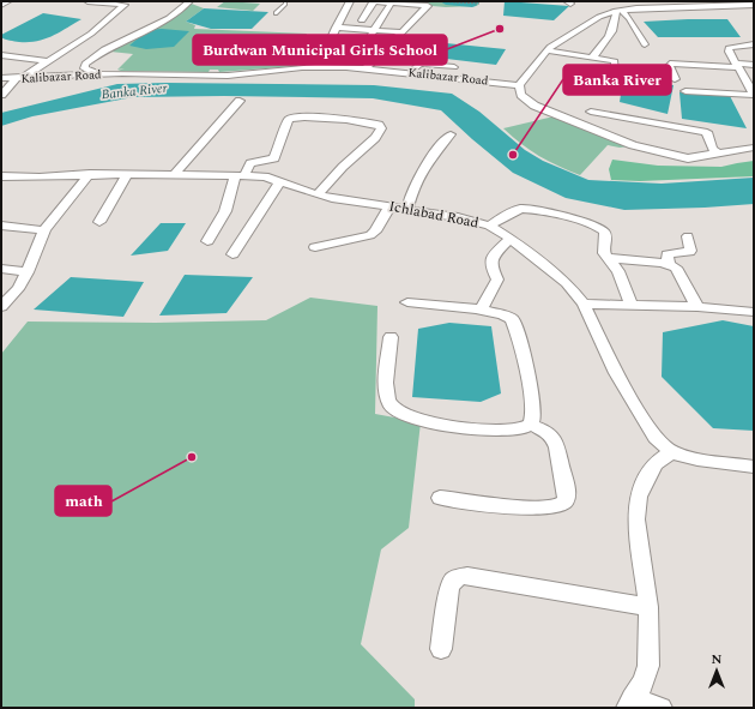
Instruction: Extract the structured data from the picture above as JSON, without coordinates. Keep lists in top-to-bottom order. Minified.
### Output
{"streets":{"street":["Kalibazar Road","Ichlabad Road"]},"water":["Banka River"],"places":["Burdwan Municipal Girls School","Banka River","math"],"north":"top"}
